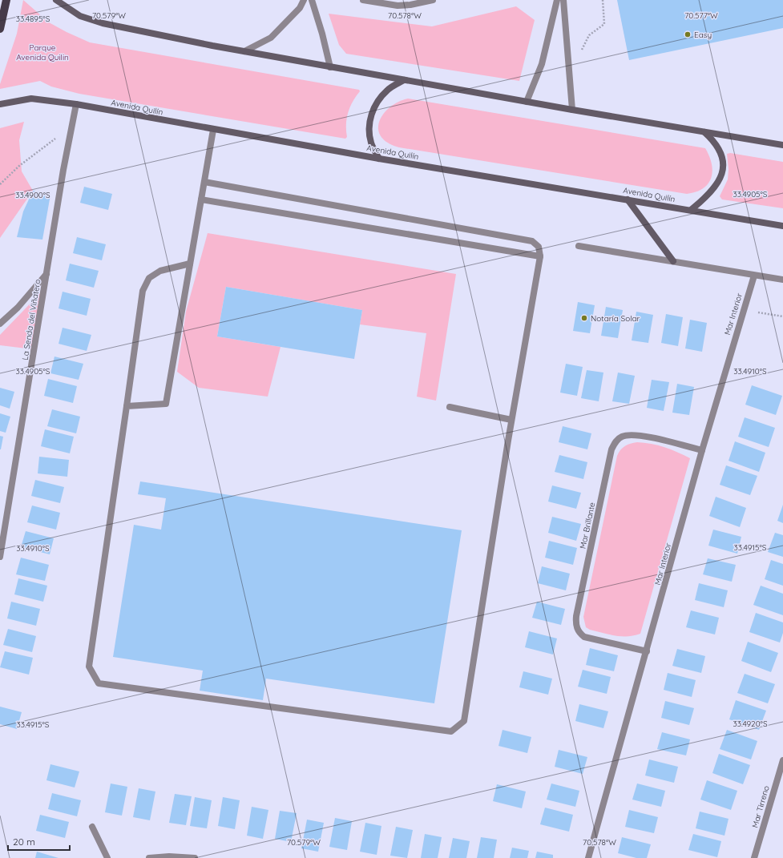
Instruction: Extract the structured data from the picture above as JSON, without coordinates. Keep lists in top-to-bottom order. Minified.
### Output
{"streets":{"main road":["Avenida Quilín"],"street":["Mar Interior","La Senda del Viñatero","Mar Brillante","Mar Tirreno"]},"crossings":[["Avenida Quilín","La Senda del Viñatero"],["Mar Interior","Mar Brillante"]],"parks":["Parque Avenida Quilin"],"places":["Easy","Notaría Solar"],"scale_bar":"20 m","coordinates":["70.579°W","70.578°W","70.577°W","33.4895°S","33.4905°S","33.4900°S","33.4910°S","33.4915°S","33.4920°S"]}
